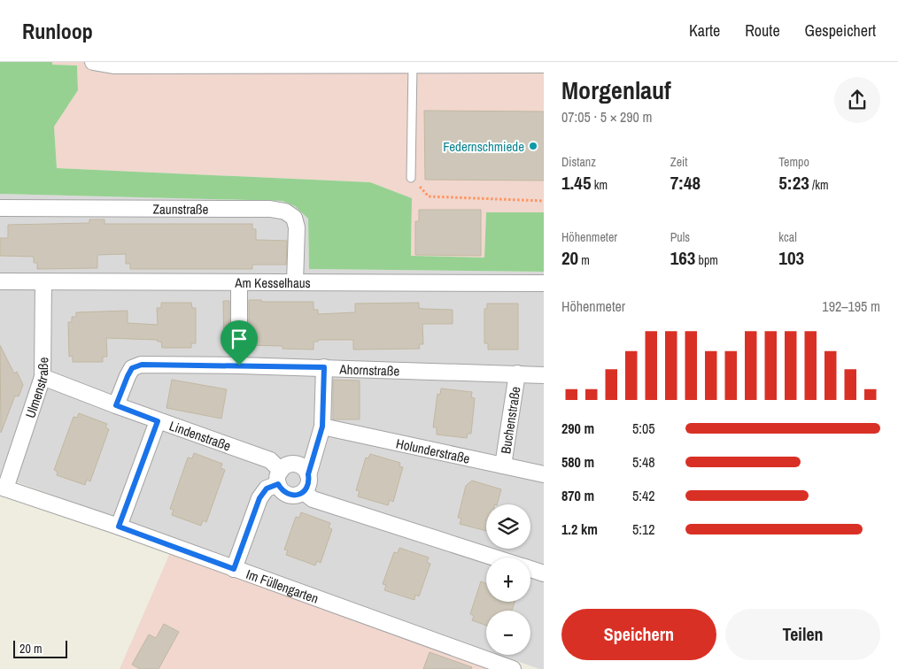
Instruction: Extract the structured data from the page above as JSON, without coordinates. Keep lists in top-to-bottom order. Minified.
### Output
{"streets":{"street":["Zaunstraße","Am Kesselhaus","Ahornstraße","Ulmenstraße","Buchenstraße","Lindenstraße","Holunderstraße","Im Füllengarten"]},"crossings":[["Zaunstraße","Am Kesselhaus"],["Am Kesselhaus","Ulmenstraße"],["Ahornstraße","Buchenstraße"],["Ahornstraße","Lindenstraße"],["Ulmenstraße","Lindenstraße"],["Ulmenstraße","Im Füllengarten"],["Buchenstraße","Holunderstraße"]],"places":["Federnschmiede"],"scale_bar":"20 m","page":{"header":"Runloop","nav":["Karte","Route","Gespeichert"],"heading":["Morgenlauf","07:05 · 5 × 290 m"],"stats":[["Distanz","1.45 km"],["Zeit","7:48"],["Tempo","5:23 /km"],["Höhenmeter","20 m"],["Puls","163 bpm"],["kcal","103"]],"chart":["Höhenmeter","192–195 m"],"list":[{"name":"290 m","note":"5:05"},{"name":"580 m","note":"5:48"},{"name":"870 m","note":"5:42"},{"name":"1.2 km","note":"5:12"}],"map_buttons":["+","−"],"buttons":["Speichern","Teilen"],"scale":"20 m"}}
